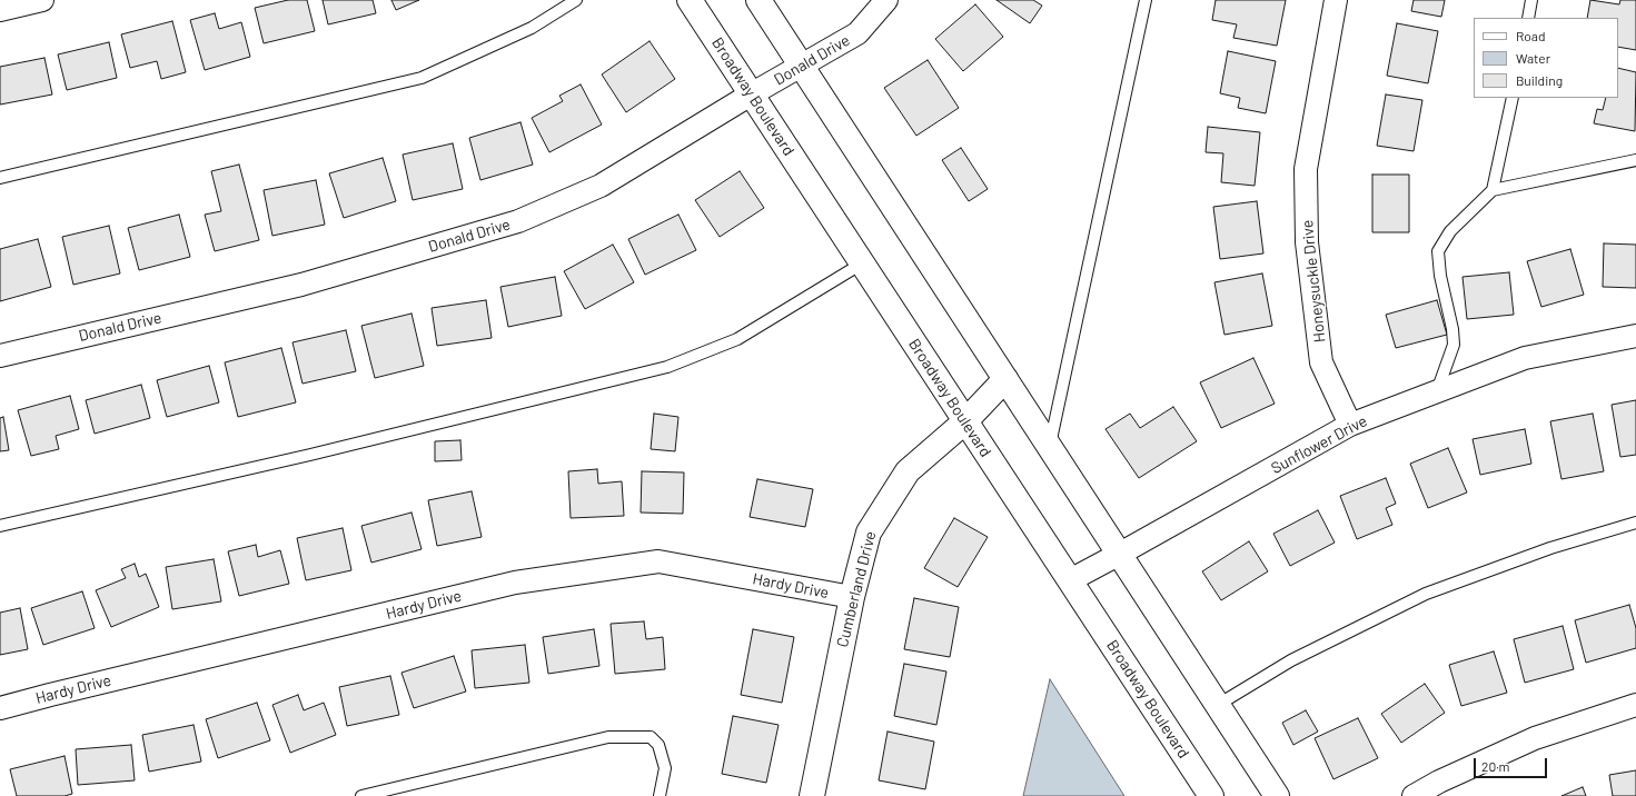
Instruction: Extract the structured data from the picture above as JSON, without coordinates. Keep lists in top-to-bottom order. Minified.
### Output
{"streets":{"main road":["Broadway Boulevard","Cumberland Drive"],"street":["Donald Drive","Honeysuckle Drive","Sunflower Drive","Hardy Drive"]},"crossings":[["Donald Drive","Broadway Boulevard"],["Broadway Boulevard","Sunflower Drive"],["Broadway Boulevard","Cumberland Drive"],["Honeysuckle Drive","Sunflower Drive"],["Hardy Drive","Cumberland Drive"]],"legend":["Road","Water","Building"],"scale_bar":"20 m"}
